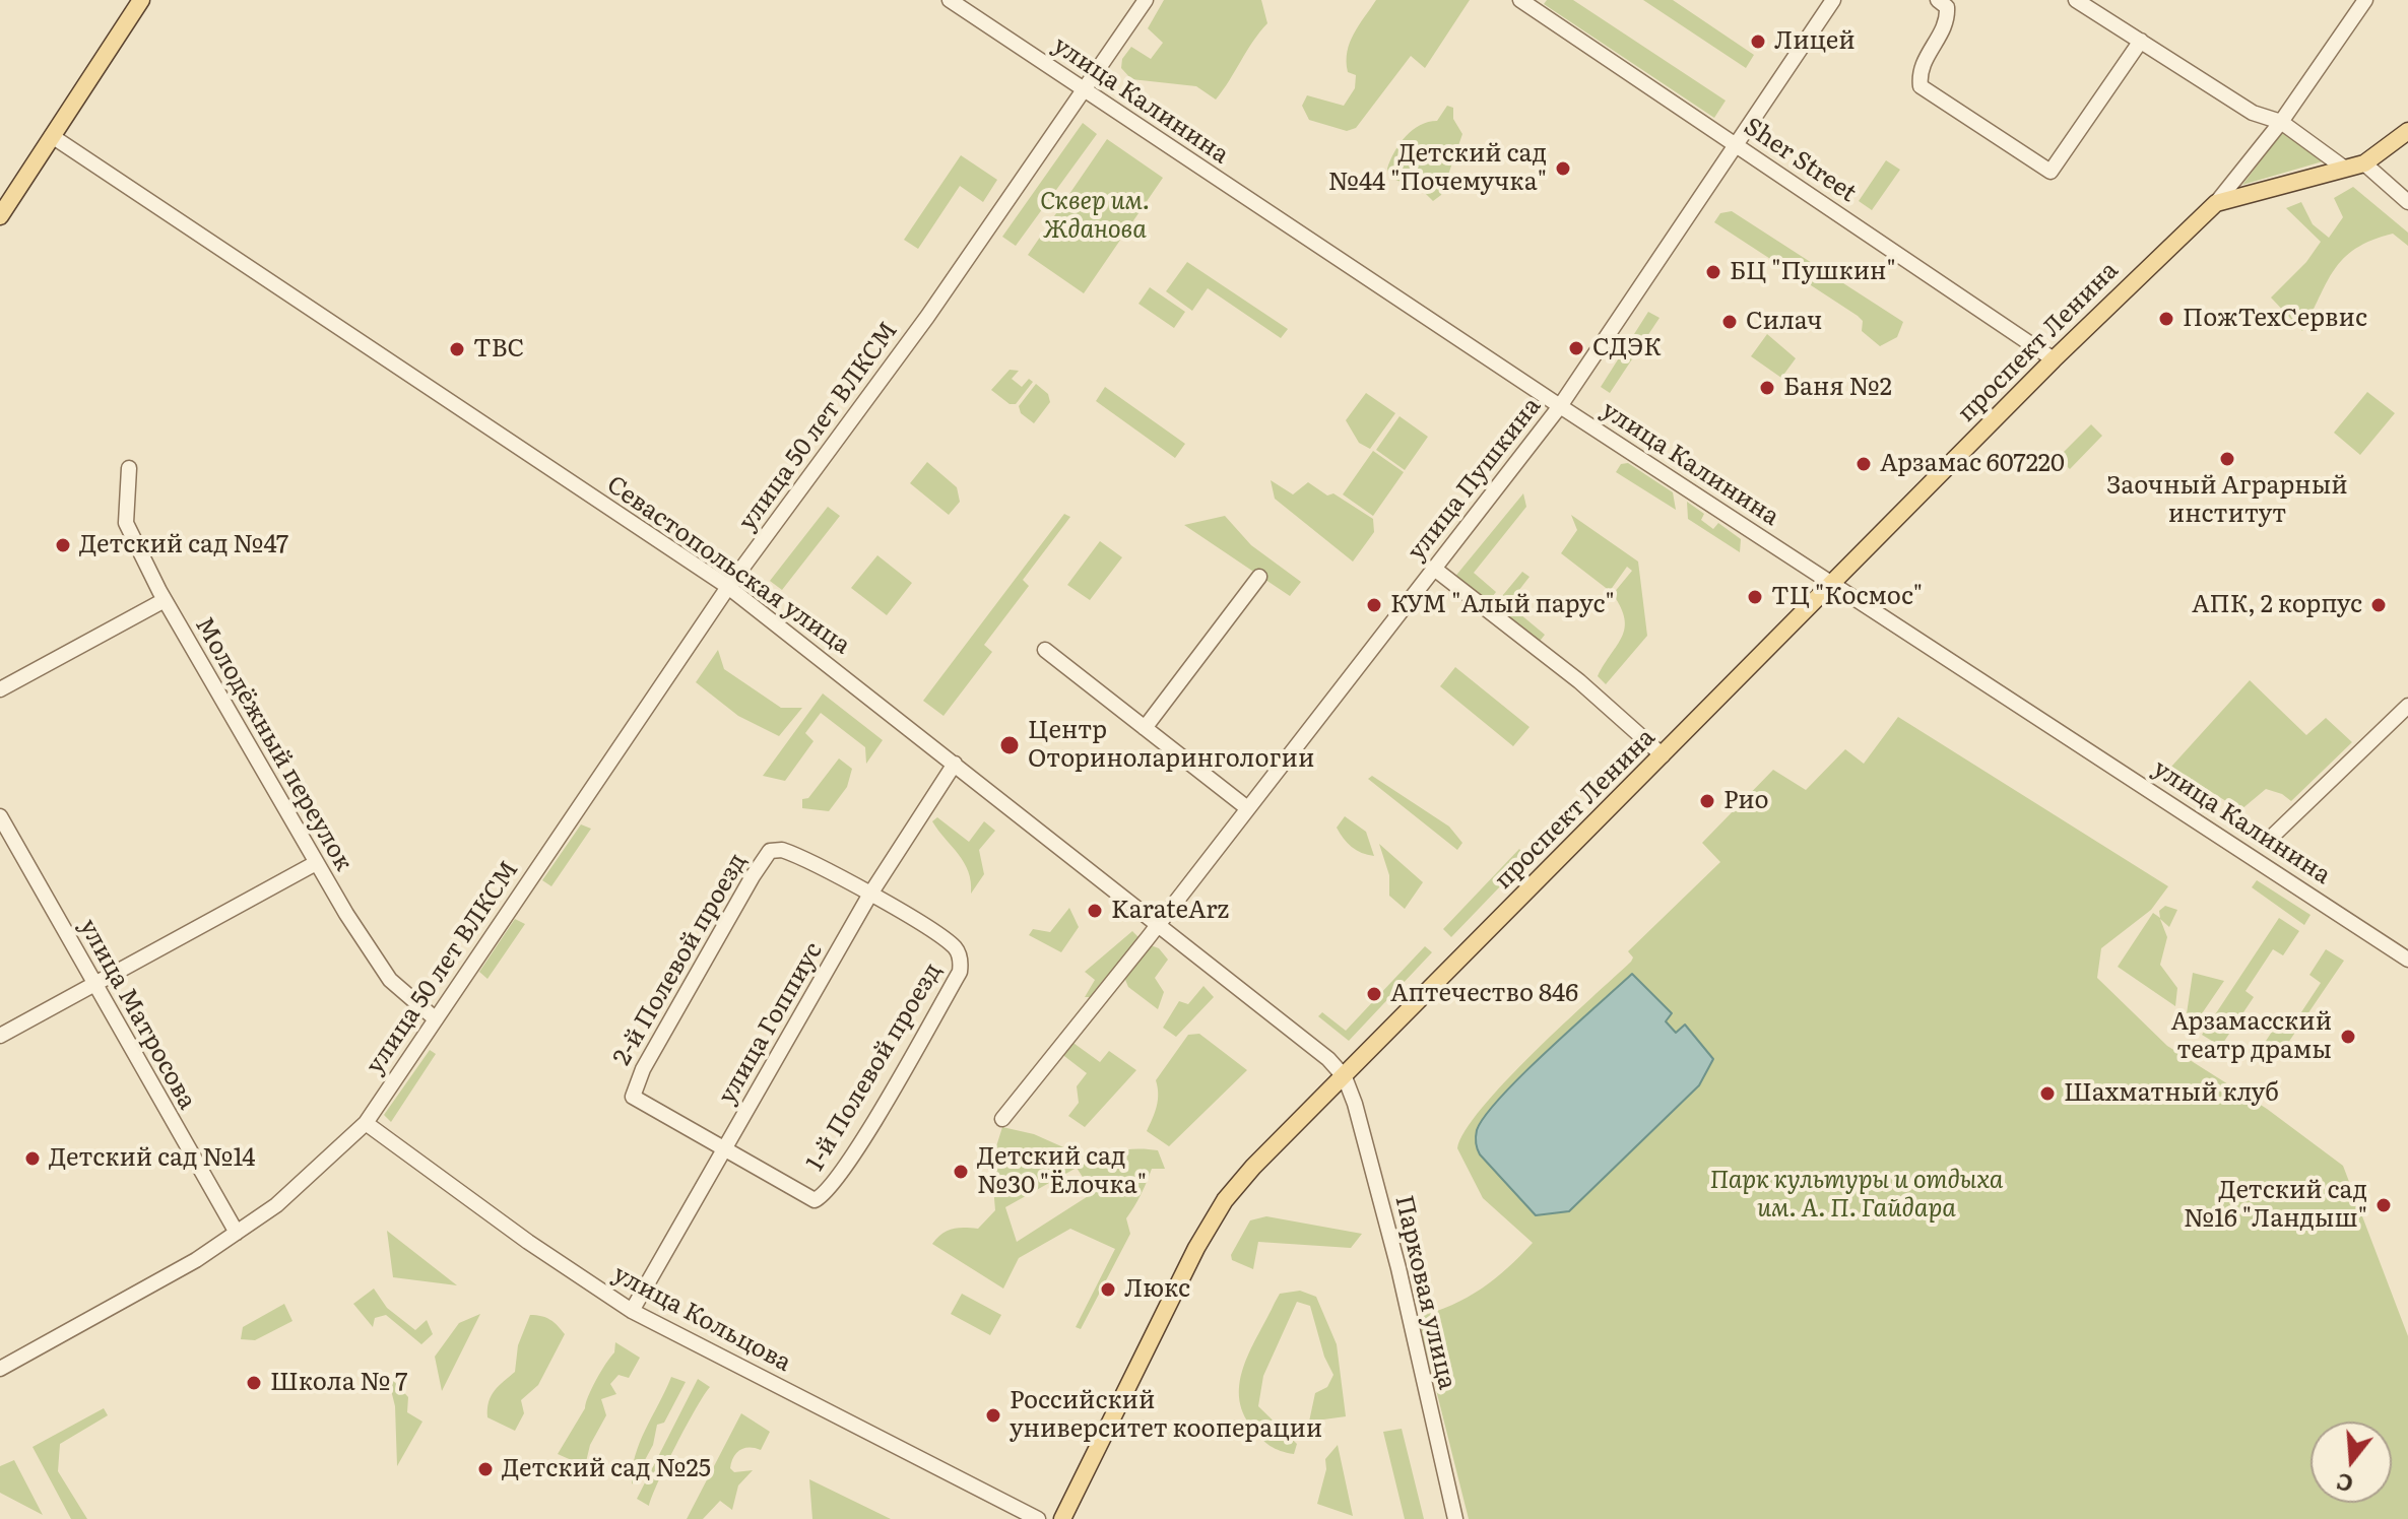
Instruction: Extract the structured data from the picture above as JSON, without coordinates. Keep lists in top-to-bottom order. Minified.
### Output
{"streets":{"main road":["проспект Ленина"],"street":["улица Калинина","Sher Street","улица 50 лет ВЛКСМ","улица Пушкина","Севастопольская улица","Молодёжный переулок","2-й Полевой проезд","улица Матросова","улица Гоппиус","1-й Полевой проезд","Парковая улица","улица Кольцова"]},"crossings":[["улица Калинина","проспект Ленина"],["улица Калинина","улица 50 лет ВЛКСМ"],["улица Калинина","улица Пушкина"],["Sher Street","проспект Ленина"],["Sher Street","улица Пушкина"],["проспект Ленина","Севастопольская улица"],["проспект Ленина","Парковая улица"],["улица 50 лет ВЛКСМ","Севастопольская улица"],["улица 50 лет ВЛКСМ","Молодёжный переулок"],["улица 50 лет ВЛКСМ","улица Матросова"],["улица 50 лет ВЛКСМ","улица Кольцова"],["улица Пушкина","Севастопольская улица"],["Севастопольская улица","улица Гоппиус"],["Севастопольская улица","Парковая улица"],["2-й Полевой проезд","улица Гоппиус"],["2-й Полевой проезд","1-й Полевой проезд"],["улица Гоппиус","1-й Полевой проезд"],["улица Гоппиус","улица Кольцова"]],"parks":["Сквер им. Жданова","Парк культуры и отдыха им. А. П. Гайдара"],"places":["Лицей","Детский сад №44 \"Почемучка\"","БЦ \"Пушкин\"","ПожТехСервис","Силач","СДЭК","ТВС","Баня №2","Заочный Аграрный институт","Арзамас 607220","Детский сад №47","ТЦ \"Космос\"","КУМ \"Алый парус\"","АПК, 2 корпус","Центр Оториноларингологии","Рио","KarateArz","Аптечество 846","Арзамасский театр драмы","Шахматный клуб","Детский сад №14","Детский сад №30 \"Ёлочка\"","Детский сад №16 \"Ландыш\"","Люкс","Школа № 7","Российский университет кооперации","Детский сад №25"],"north":"bottom"}
